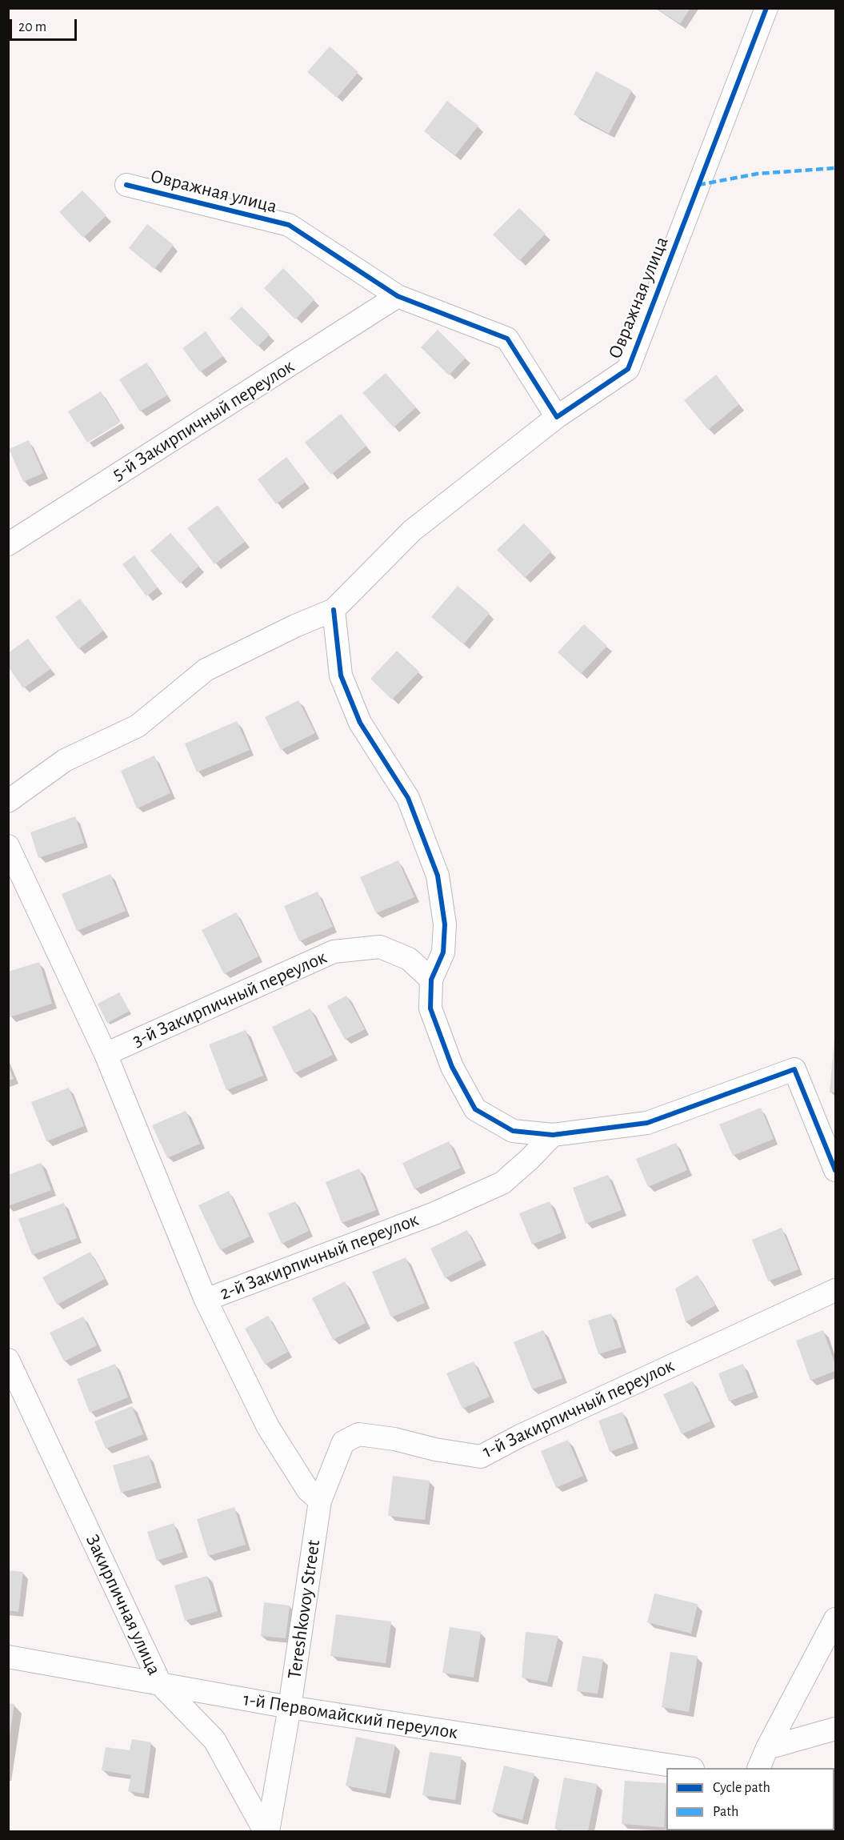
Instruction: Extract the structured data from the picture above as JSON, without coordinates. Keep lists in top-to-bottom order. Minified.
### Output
{"streets":{"street":["Овражная улица","5-й Закирпичный переулок","3-й Закирпичный переулок","2-й Закирпичный переулок","1-й Закирпичный переулок","Закирпичная улица","Tereshkovoy Street","1-й Первомайский переулок"]},"crossings":[["Овражная улица","5-й Закирпичный переулок"],["2-й Закирпичный переулок","1-й Закирпичный переулок"],["2-й Закирпичный переулок","Tereshkovoy Street"],["1-й Закирпичный переулок","Tereshkovoy Street"],["Закирпичная улица","Tereshkovoy Street"],["Закирпичная улица","1-й Первомайский переулок"],["Tereshkovoy Street","1-й Первомайский переулок"]],"legend":["Cycle path","Path"],"scale_bar":"20 m"}
